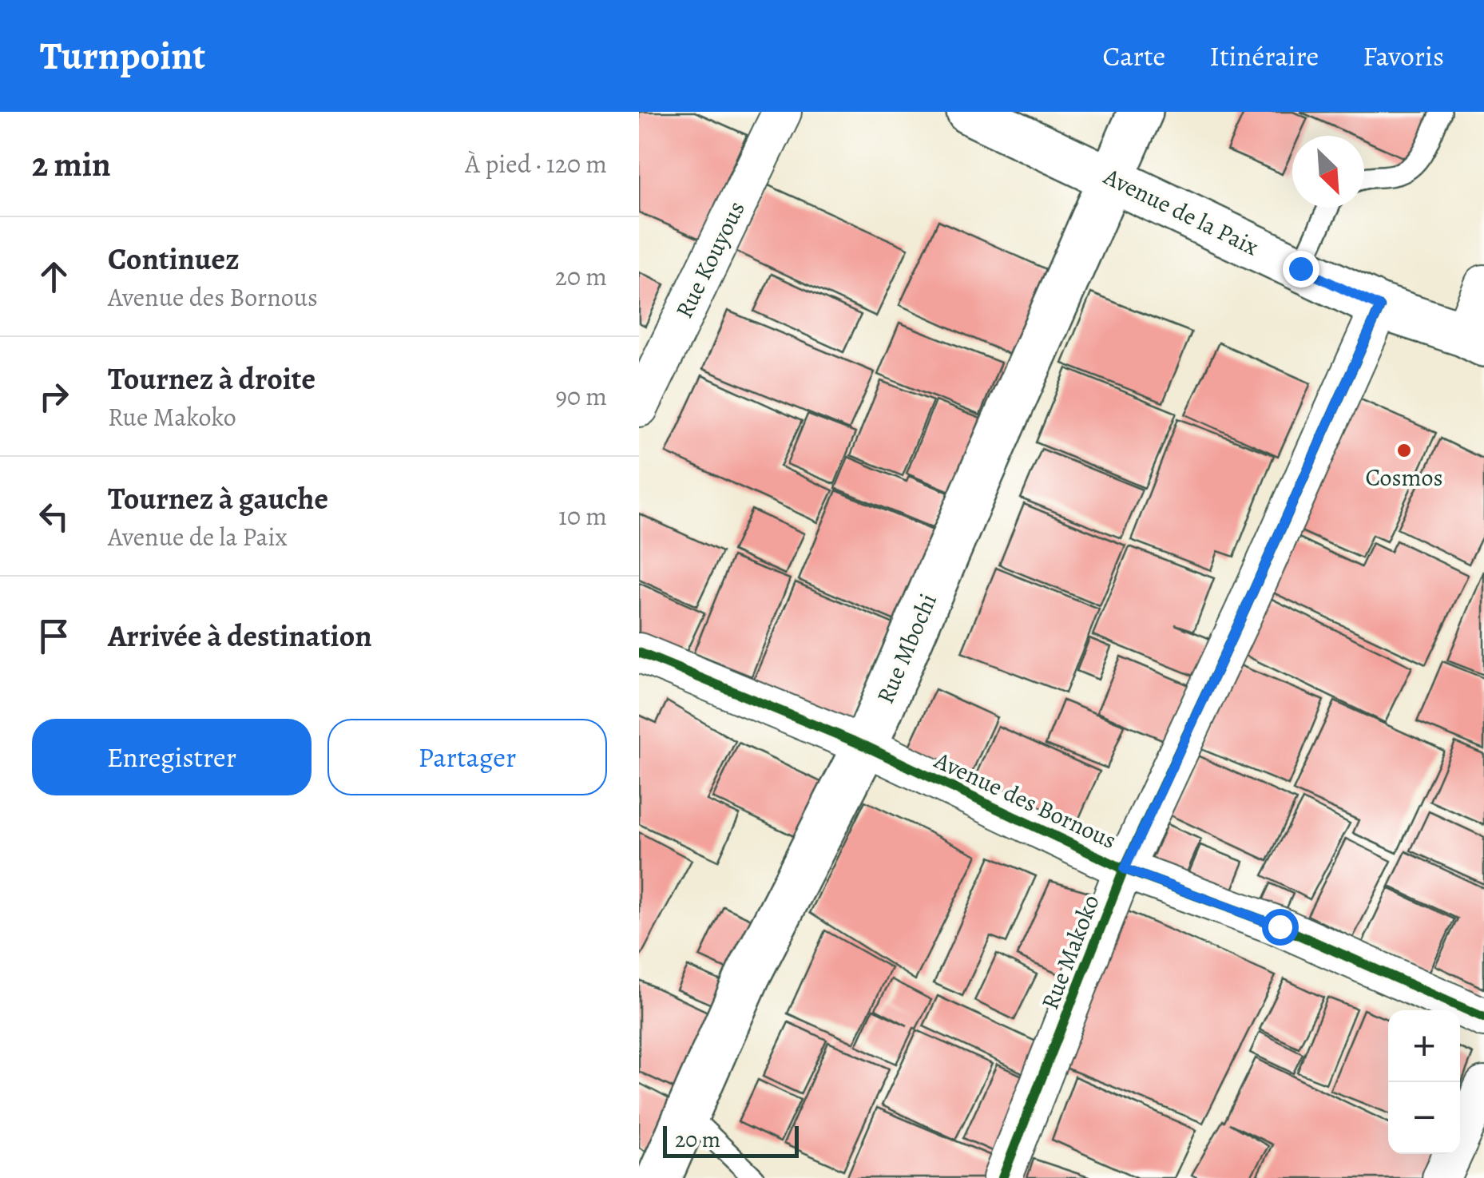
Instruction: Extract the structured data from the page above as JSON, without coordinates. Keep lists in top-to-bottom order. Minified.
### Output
{"streets":{"main road":["Avenue de la Paix","Rue Mbochi"],"street":["Rue Kouyous","Avenue des Bornous","Rue Makoko"]},"crossings":[["Avenue de la Paix","Rue Mbochi"],["Avenue de la Paix","Rue Makoko"],["Rue Mbochi","Avenue des Bornous"],["Avenue des Bornous","Rue Makoko"]],"places":["Cosmos"],"scale_bar":"20 m","north":"bottom right","page":{"header":"Turnpoint","nav":["Carte","Itinéraire","Favoris"],"heading":["2 min","À pied · 120 m"],"list":[["Continuez","Avenue des Bornous","20 m"],["Tournez à droite","Rue Makoko","90 m"],["Tournez à gauche","Avenue de la Paix","10 m"],"Arrivée à destination"],"buttons":["Enregistrer","Partager"],"map_buttons":["+","−"],"scale":"20 m"}}
